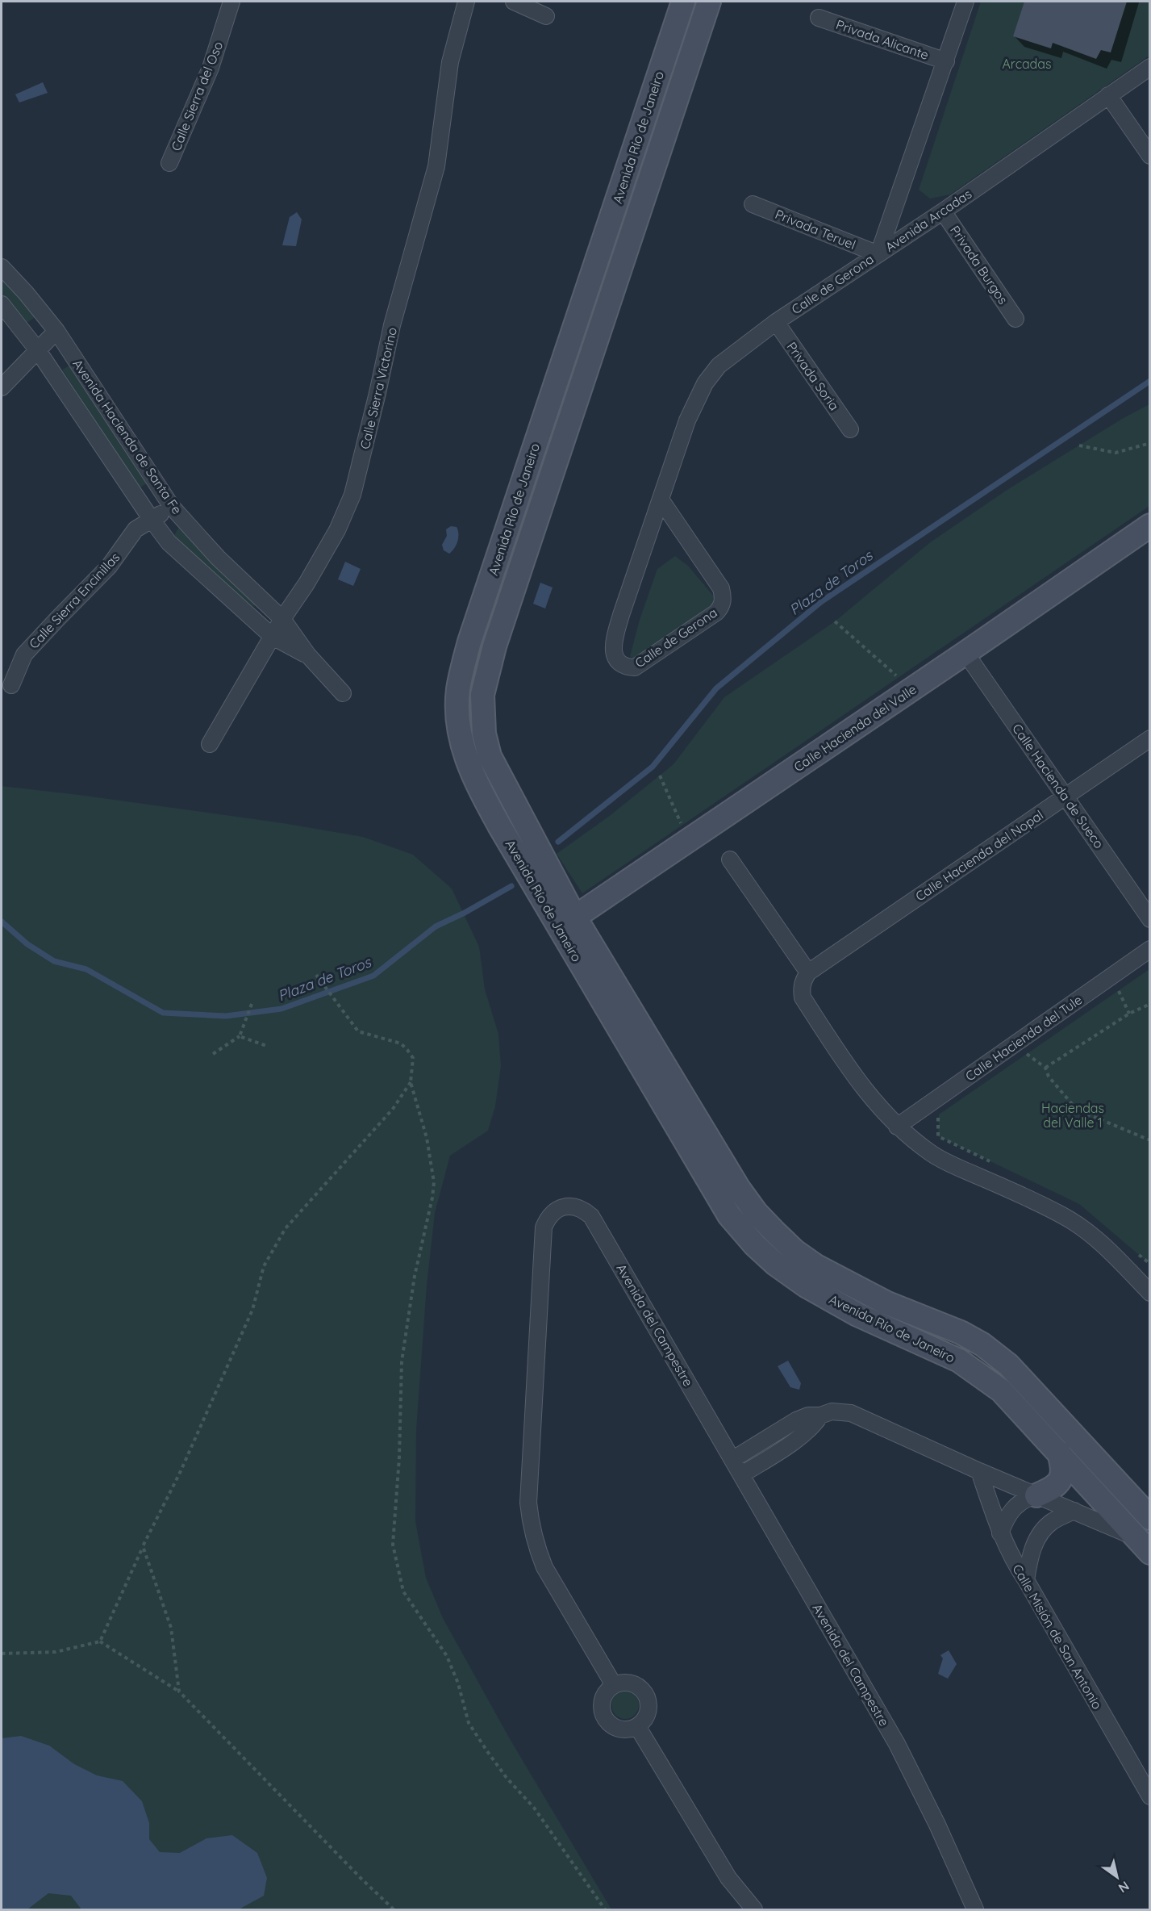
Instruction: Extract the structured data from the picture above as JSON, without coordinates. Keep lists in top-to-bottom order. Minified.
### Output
{"streets":{"main road":["Avenida Río de Janeiro","Calle Hacienda del Valle"],"street":["Privada Alicante","Calle Sierra del Oso","Avenida Arcadas","Privada Teruel","Privada Burgos","Calle de Gerona","Privada Soria","Calle Sierra Victorino","Avenida Hacienda de Santa Fe","Calle Sierra Encinillas","Calle Hacienda de Sueco","Calle Hacienda del Nopal","Calle Hacienda del Tule","Avenida del Campestre","Calle Misión de San Antonio"]},"crossings":[["Privada Alicante","Avenida Arcadas"],["Avenida Río de Janeiro","Calle Hacienda del Valle"],["Avenida Río de Janeiro","Avenida del Campestre"],["Avenida Río de Janeiro","Calle Misión de San Antonio"],["Avenida Arcadas","Privada Teruel"],["Avenida Arcadas","Privada Burgos"],["Avenida Arcadas","Calle de Gerona"],["Privada Teruel","Calle de Gerona"],["Calle de Gerona","Privada Soria"],["Calle Sierra Victorino","Avenida Hacienda de Santa Fe"],["Avenida Hacienda de Santa Fe","Calle Sierra Encinillas"],["Calle Hacienda del Valle","Calle Hacienda de Sueco"],["Calle Hacienda de Sueco","Calle Hacienda del Nopal"]],"water":["Plaza de Toros"],"parks":["Arcadas","Haciendas del Valle 1"],"north":"bottom right"}
